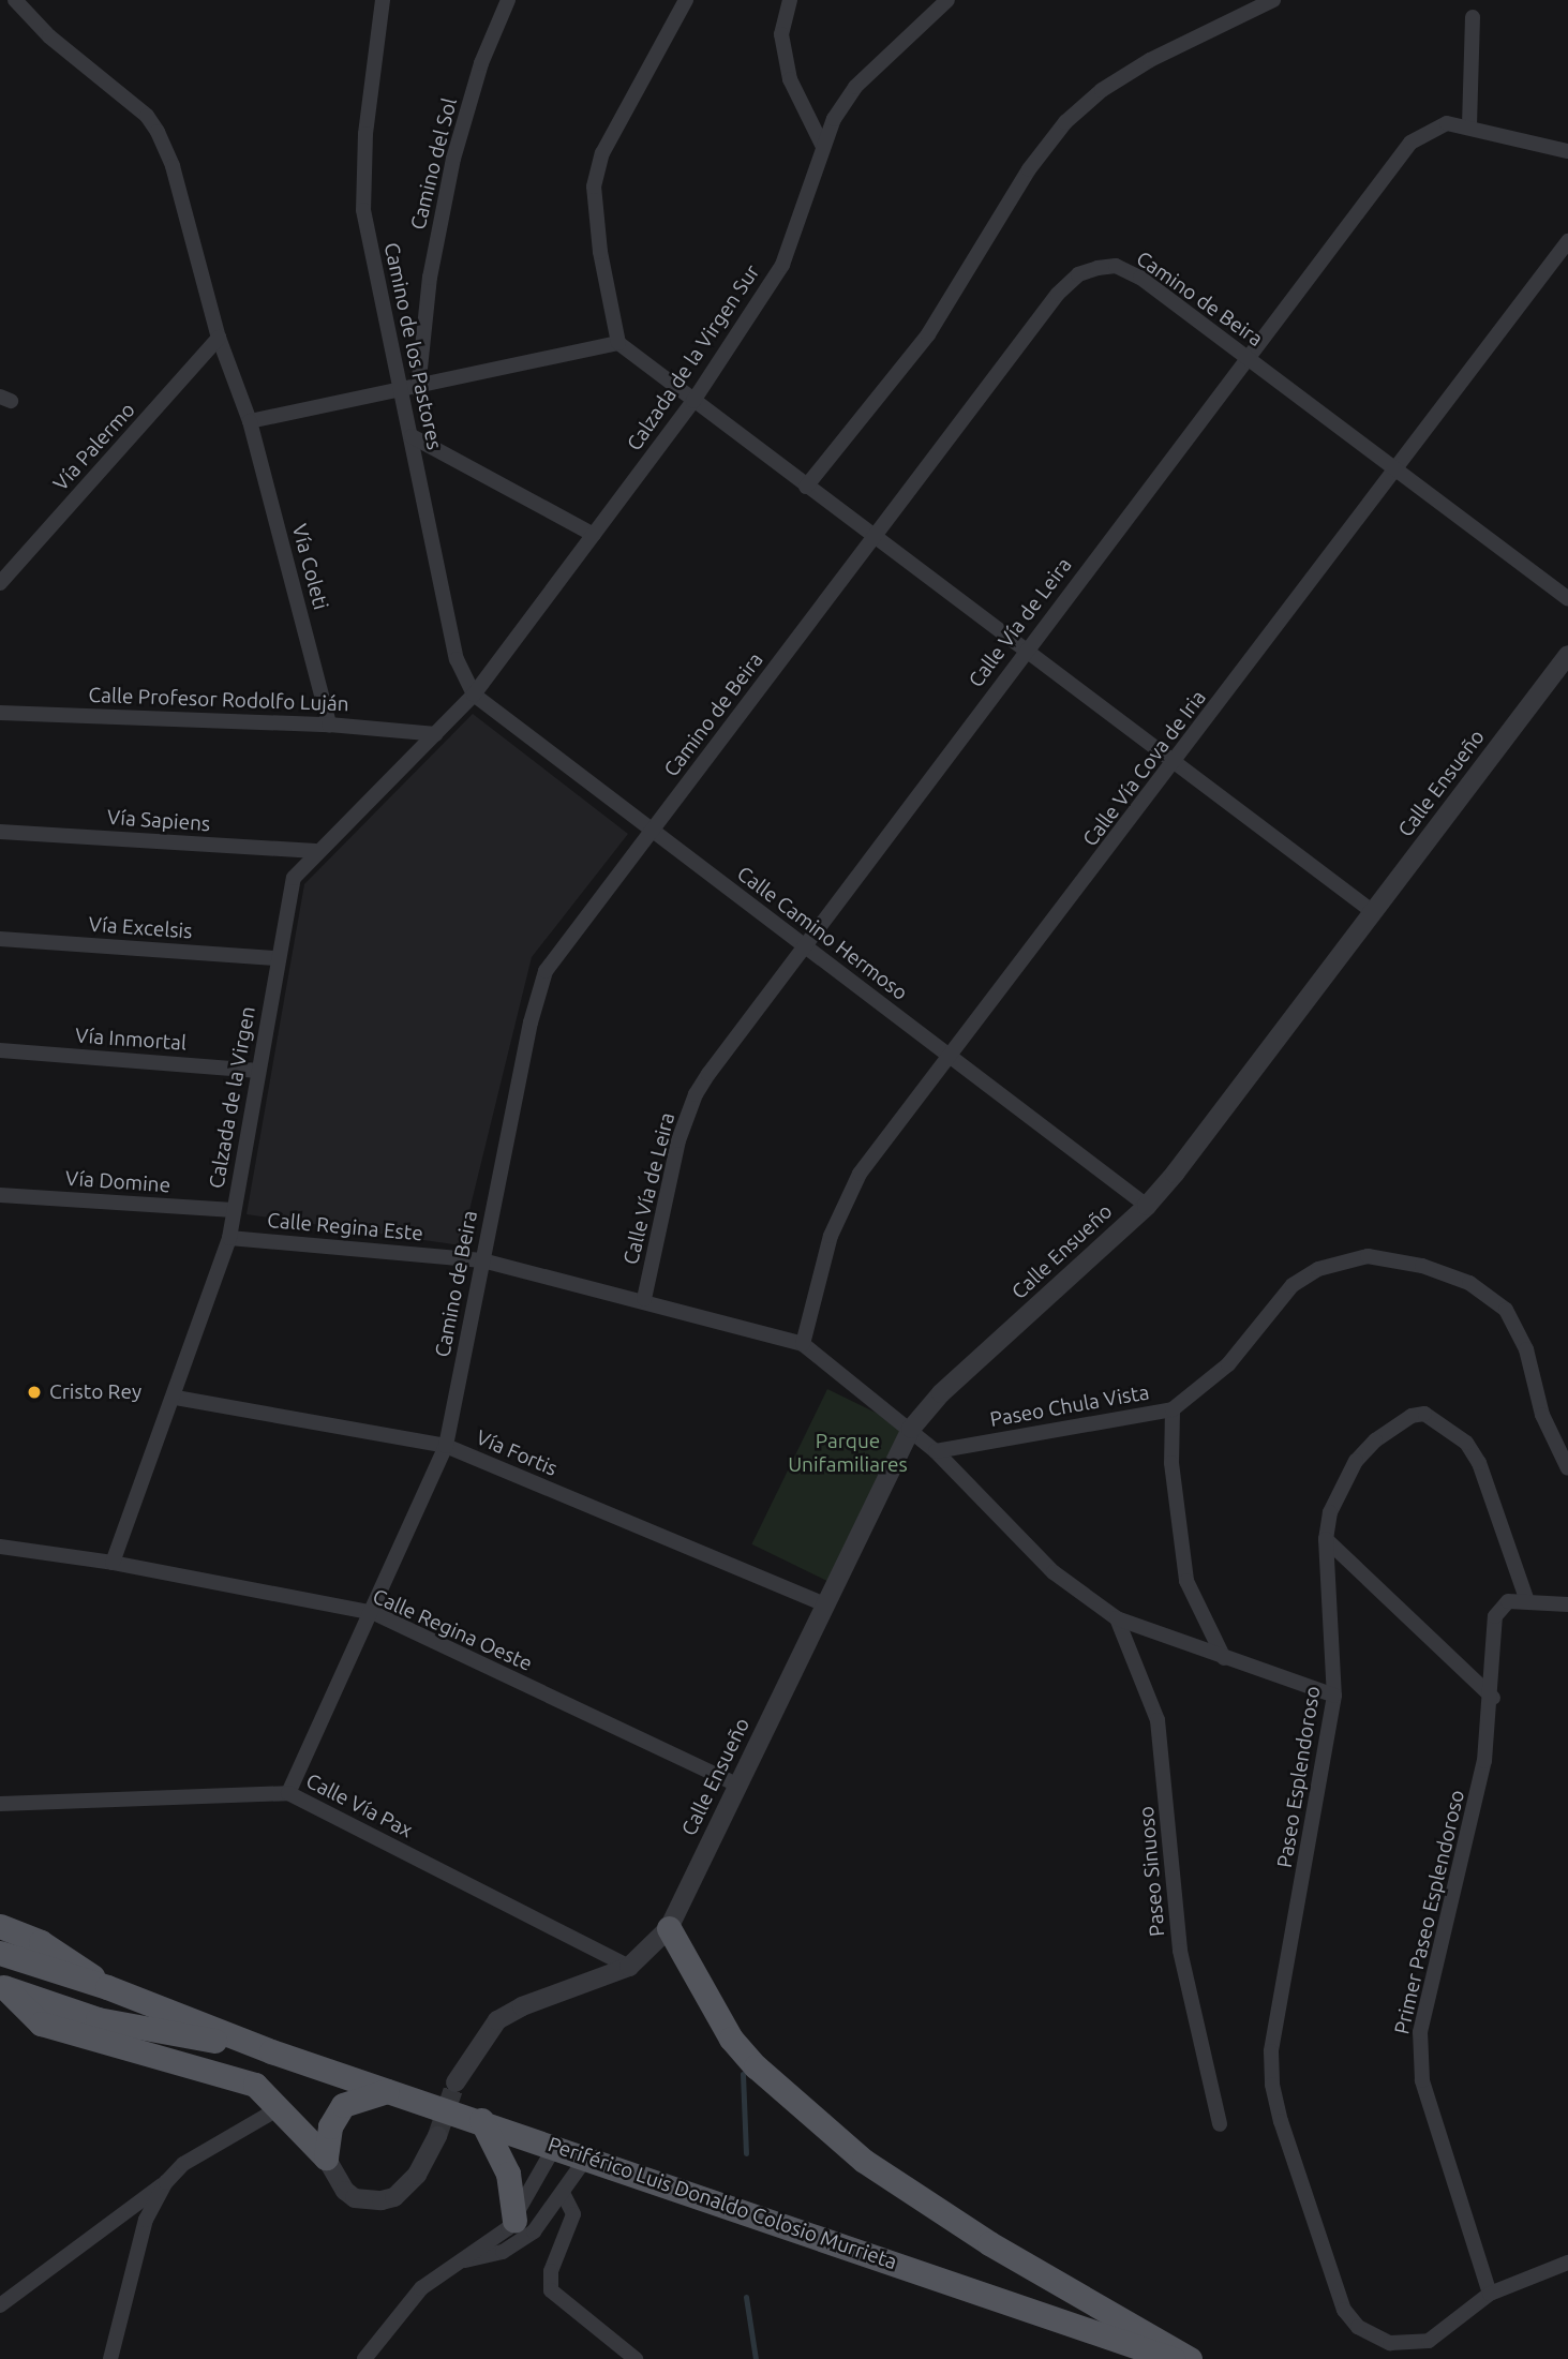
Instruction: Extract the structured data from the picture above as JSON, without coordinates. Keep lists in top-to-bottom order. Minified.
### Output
{"streets":{"main road":["Periférico Luis Donaldo Colosio Murrieta"],"street":["Camino del Sol","Camino de Beira","Camino de los Pastores","Calzada de la Virgen Sur","Vía Palermo","Vía Coleti","Calle Vía de Leira","Calle Profesor Rodolfo Luján","Calle Vía Cova de Iria","Calle Ensueño","Vía Sapiens","Vía Excelsis","Calle Camino Hermoso","Vía Inmortal","Calzada de la Virgen","Vía Domine","Calle Regina Este","Paseo Chula Vista","Vía Fortis","Calle Regina Oeste","Paseo Esplendoroso","Calle Vía Pax","Paseo Sinuoso","Primer Paseo Esplendoroso"]},"crossings":[["Camino del Sol","Camino de los Pastores"],["Camino de Beira","Calle Vía de Leira"],["Camino de Beira","Calle Vía Cova de Iria"],["Camino de Beira","Calle Camino Hermoso"],["Camino de Beira","Calle Regina Este"],["Camino de Beira","Vía Fortis"],["Camino de Beira","Calle Regina Oeste"],["Camino de Beira","Calle Vía Pax"],["Camino de los Pastores","Calzada de la Virgen Sur"],["Camino de los Pastores","Calle Camino Hermoso"],["Camino de los Pastores","Calzada de la Virgen"],["Calzada de la Virgen Sur","Calle Camino Hermoso"],["Calzada de la Virgen Sur","Calzada de la Virgen"],["Vía Palermo","Vía Coleti"],["Vía Coleti","Calle Profesor Rodolfo Luján"],["Calle Vía de Leira","Calle Camino Hermoso"],["Calle Vía de Leira","Calle Regina Este"],["Calle Profesor Rodolfo Luján","Calzada de la Virgen"],["Calle Vía Cova de Iria","Calle Camino Hermoso"],["Calle Vía Cova de Iria","Calle Regina Este"],["Calle Ensueño","Calle Camino Hermoso"],["Calle Ensueño","Calle Regina Este"],["Calle Ensueño","Vía Fortis"],["Calle Ensueño","Calle Regina Oeste"],["Vía Sapiens","Calzada de la Virgen"],["Vía Excelsis","Calzada de la Virgen"],["Calle Camino Hermoso","Calzada de la Virgen"],["Vía Inmortal","Calzada de la Virgen"],["Calzada de la Virgen","Vía Domine"],["Calzada de la Virgen","Calle Regina Este"],["Calzada de la Virgen","Vía Fortis"],["Calzada de la Virgen","Calle Regina Oeste"],["Paseo Esplendoroso","Primer Paseo Esplendoroso"]],"parks":["Parque Unifamiliares"],"places":["Cristo Rey"]}
